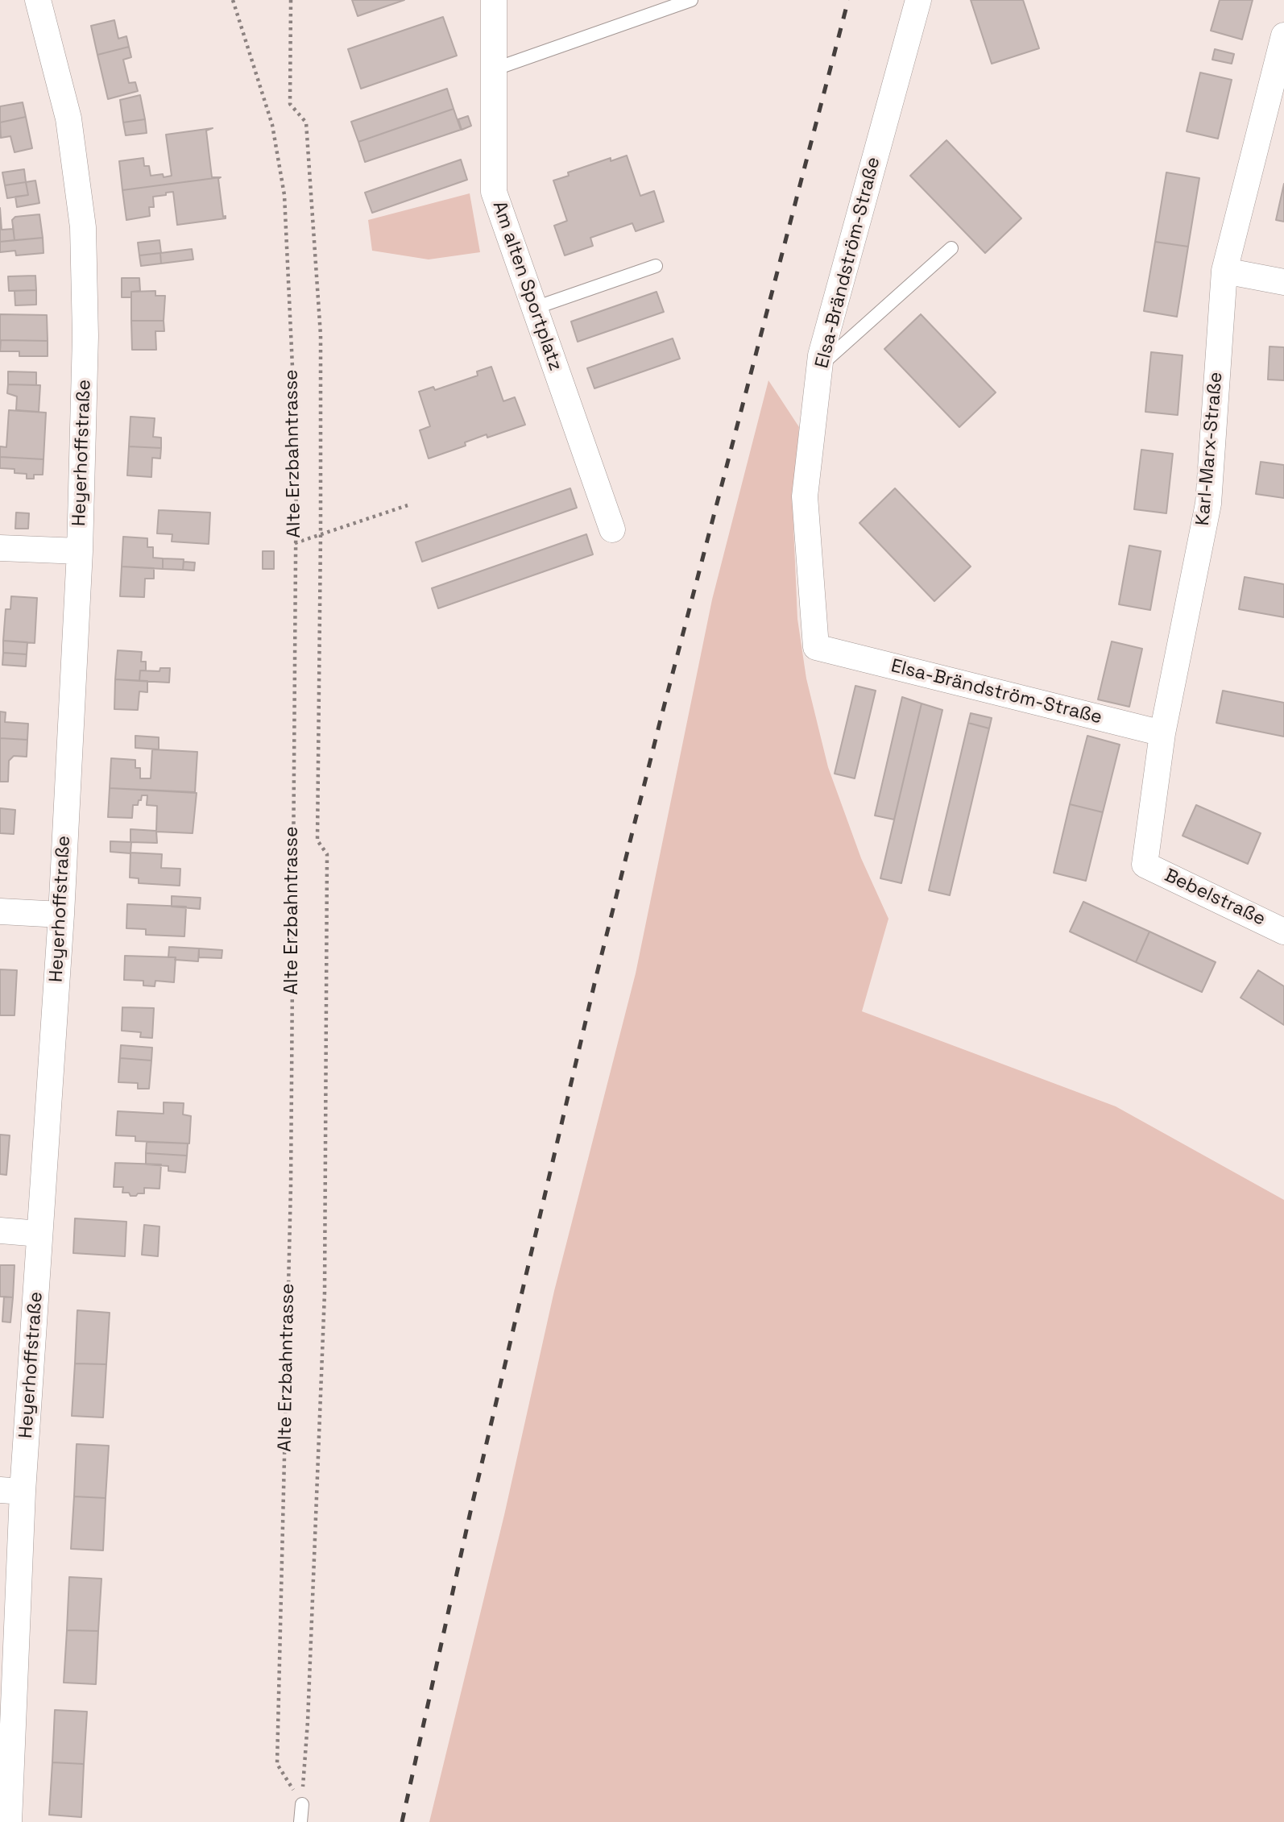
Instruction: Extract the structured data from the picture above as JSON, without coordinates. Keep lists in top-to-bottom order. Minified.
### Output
{"streets":{"street":["Elsa-Brändström-Straße","Am alten Sportplatz","Karl-Marx-Straße","Heyerhoffstraße","Bebelstraße"],"path":["Alte Erzbahntrasse"]},"crossings":[["Elsa-Brändström-Straße","Karl-Marx-Straße"],["Karl-Marx-Straße","Bebelstraße"]]}
